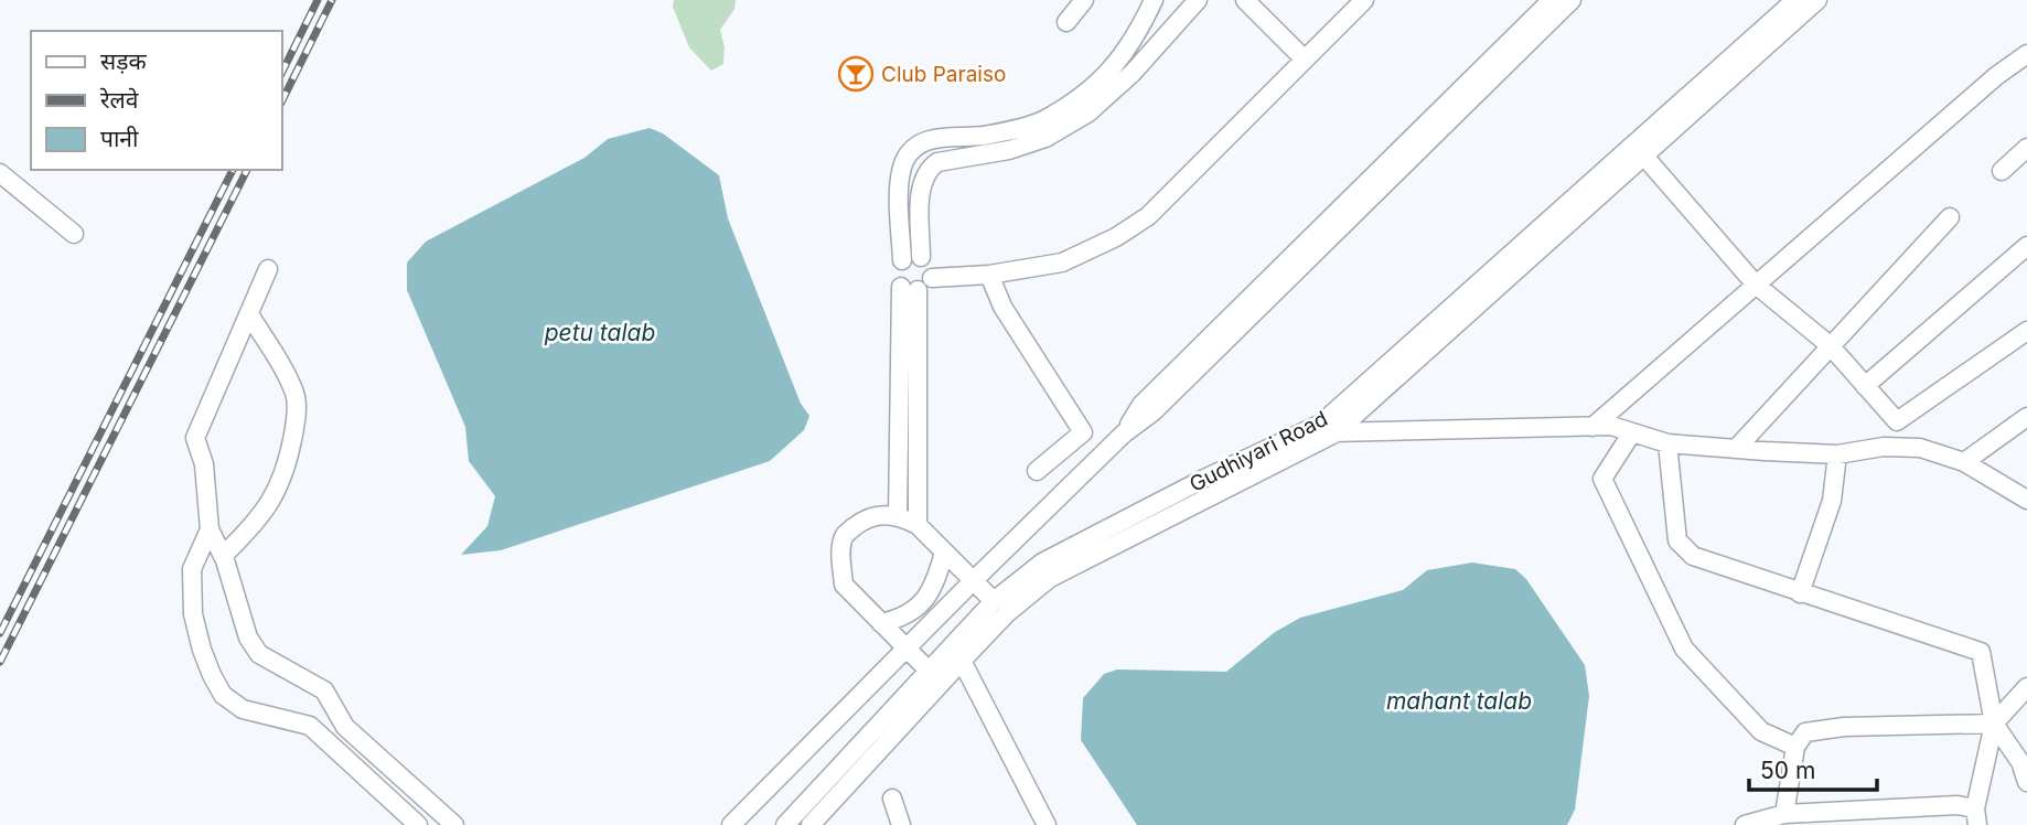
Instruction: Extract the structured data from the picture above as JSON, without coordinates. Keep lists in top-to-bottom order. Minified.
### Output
{"streets":{"street":["Gudhiyari Road"]},"water":["petu talab","mahant talab"],"places":{"bar":["Club Paraiso"]},"legend":["सड़क","रेलवे","पानी"],"scale_bar":"50 m"}
